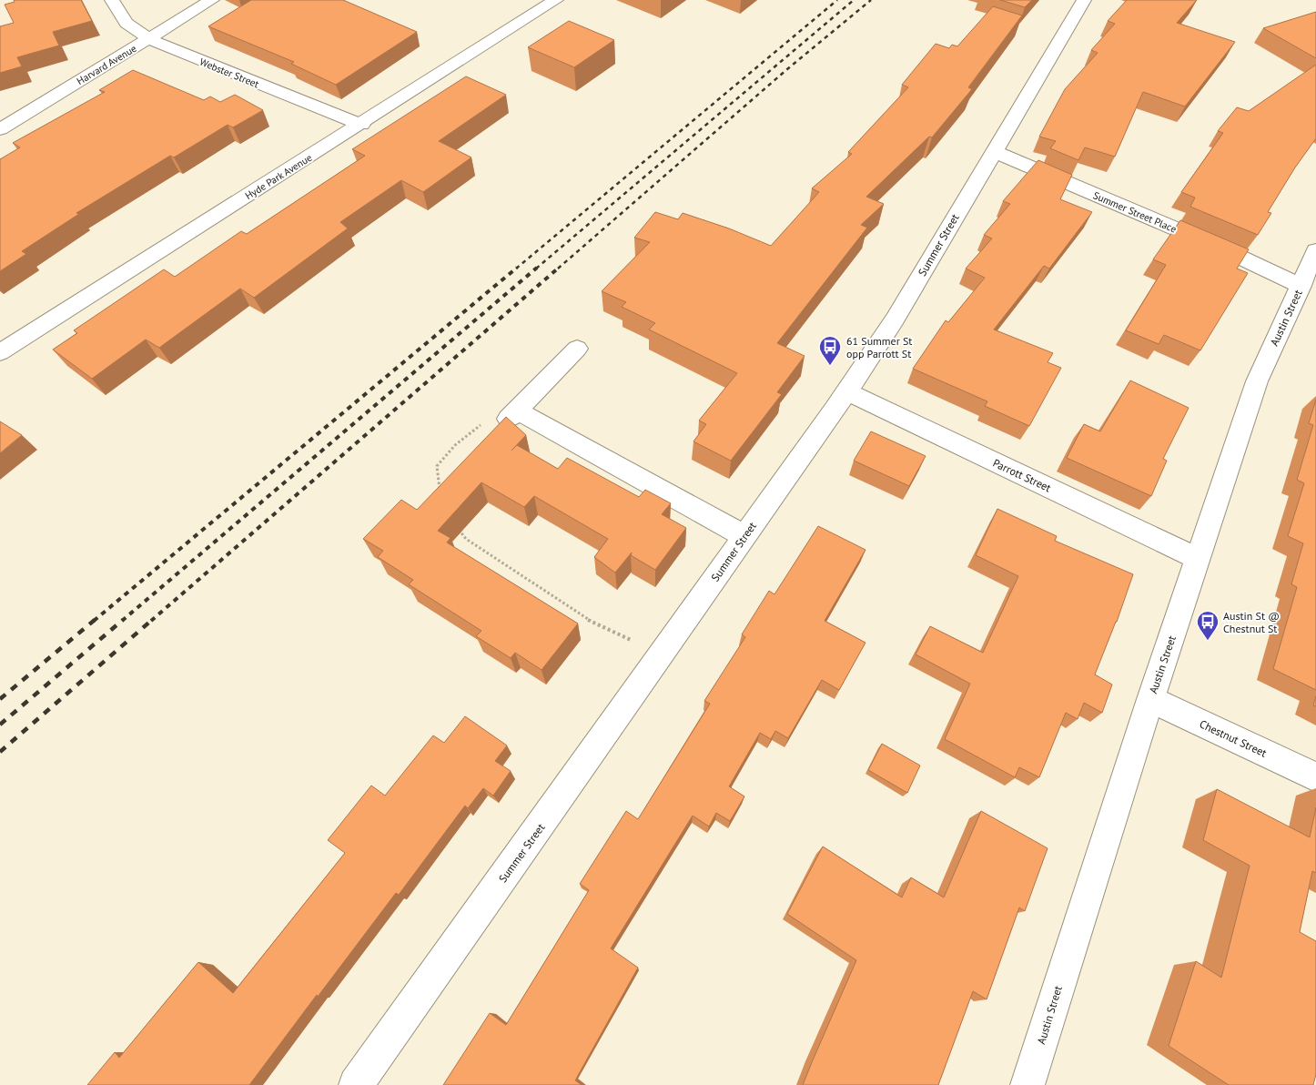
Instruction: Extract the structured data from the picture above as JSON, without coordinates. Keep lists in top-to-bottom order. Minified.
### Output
{"streets":{"street":["Harvard Avenue","Webster Street","Hyde Park Avenue","Summer Street Place","Summer Street","Austin Street","Parrott Street","Chestnut Street"]},"crossings":[["Harvard Avenue","Webster Street"],["Webster Street","Hyde Park Avenue"],["Summer Street Place","Summer Street"],["Summer Street Place","Austin Street"],["Summer Street","Parrott Street"],["Austin Street","Parrott Street"],["Austin Street","Chestnut Street"]],"places":{"bus stop":["61 Summer St opp Parrott St","Austin St @ Chestnut St"]}}
